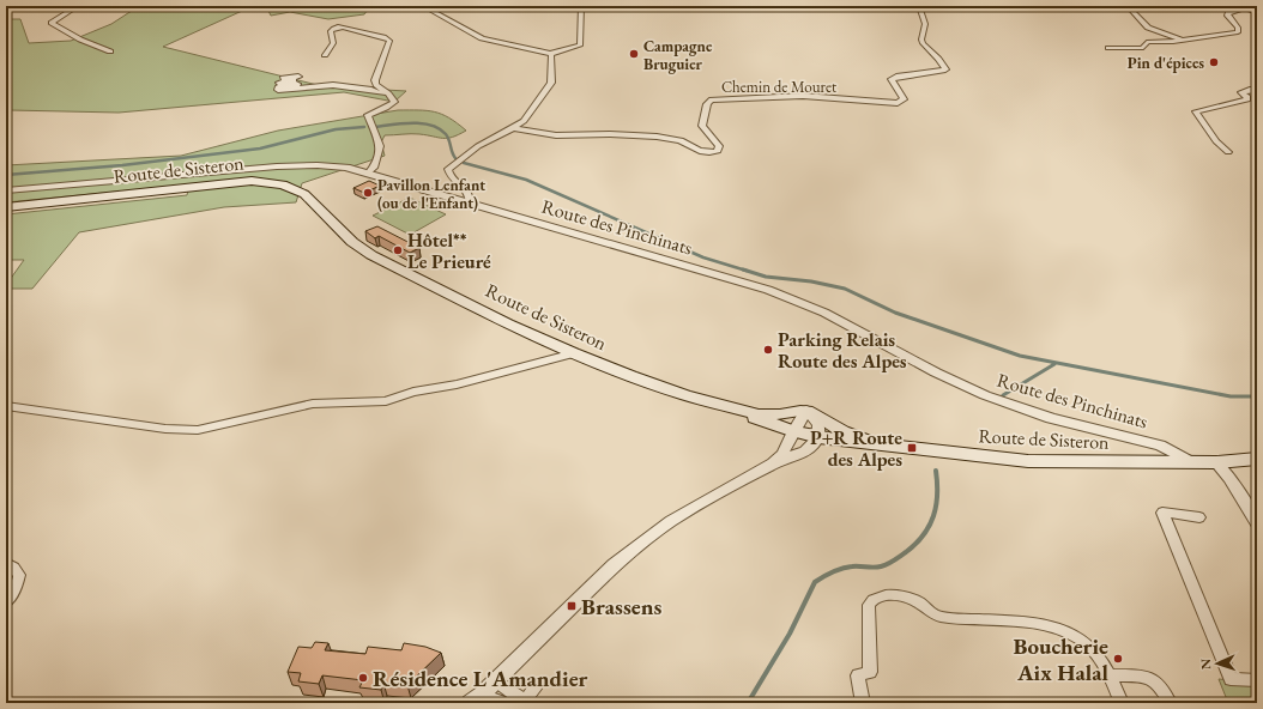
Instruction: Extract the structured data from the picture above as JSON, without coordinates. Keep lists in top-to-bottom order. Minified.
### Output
{"streets":{"main road":["Route de Sisteron"],"street":["Chemin de Mouret","Route des Pinchinats"]},"crossings":[["Route de Sisteron","Route des Pinchinats"]],"places":{"other":["Campagne Bruguier","Pin d'épices","Pavillon Lenfant (ou de l'Enfant)","Hôtel** Le Prieuré","Parking Relais Route des Alpes","Boucherie Aix Halal","Résidence L'Amandier"],"transit":["P+R Route des Alpes","Brassens"]},"north":"left"}
